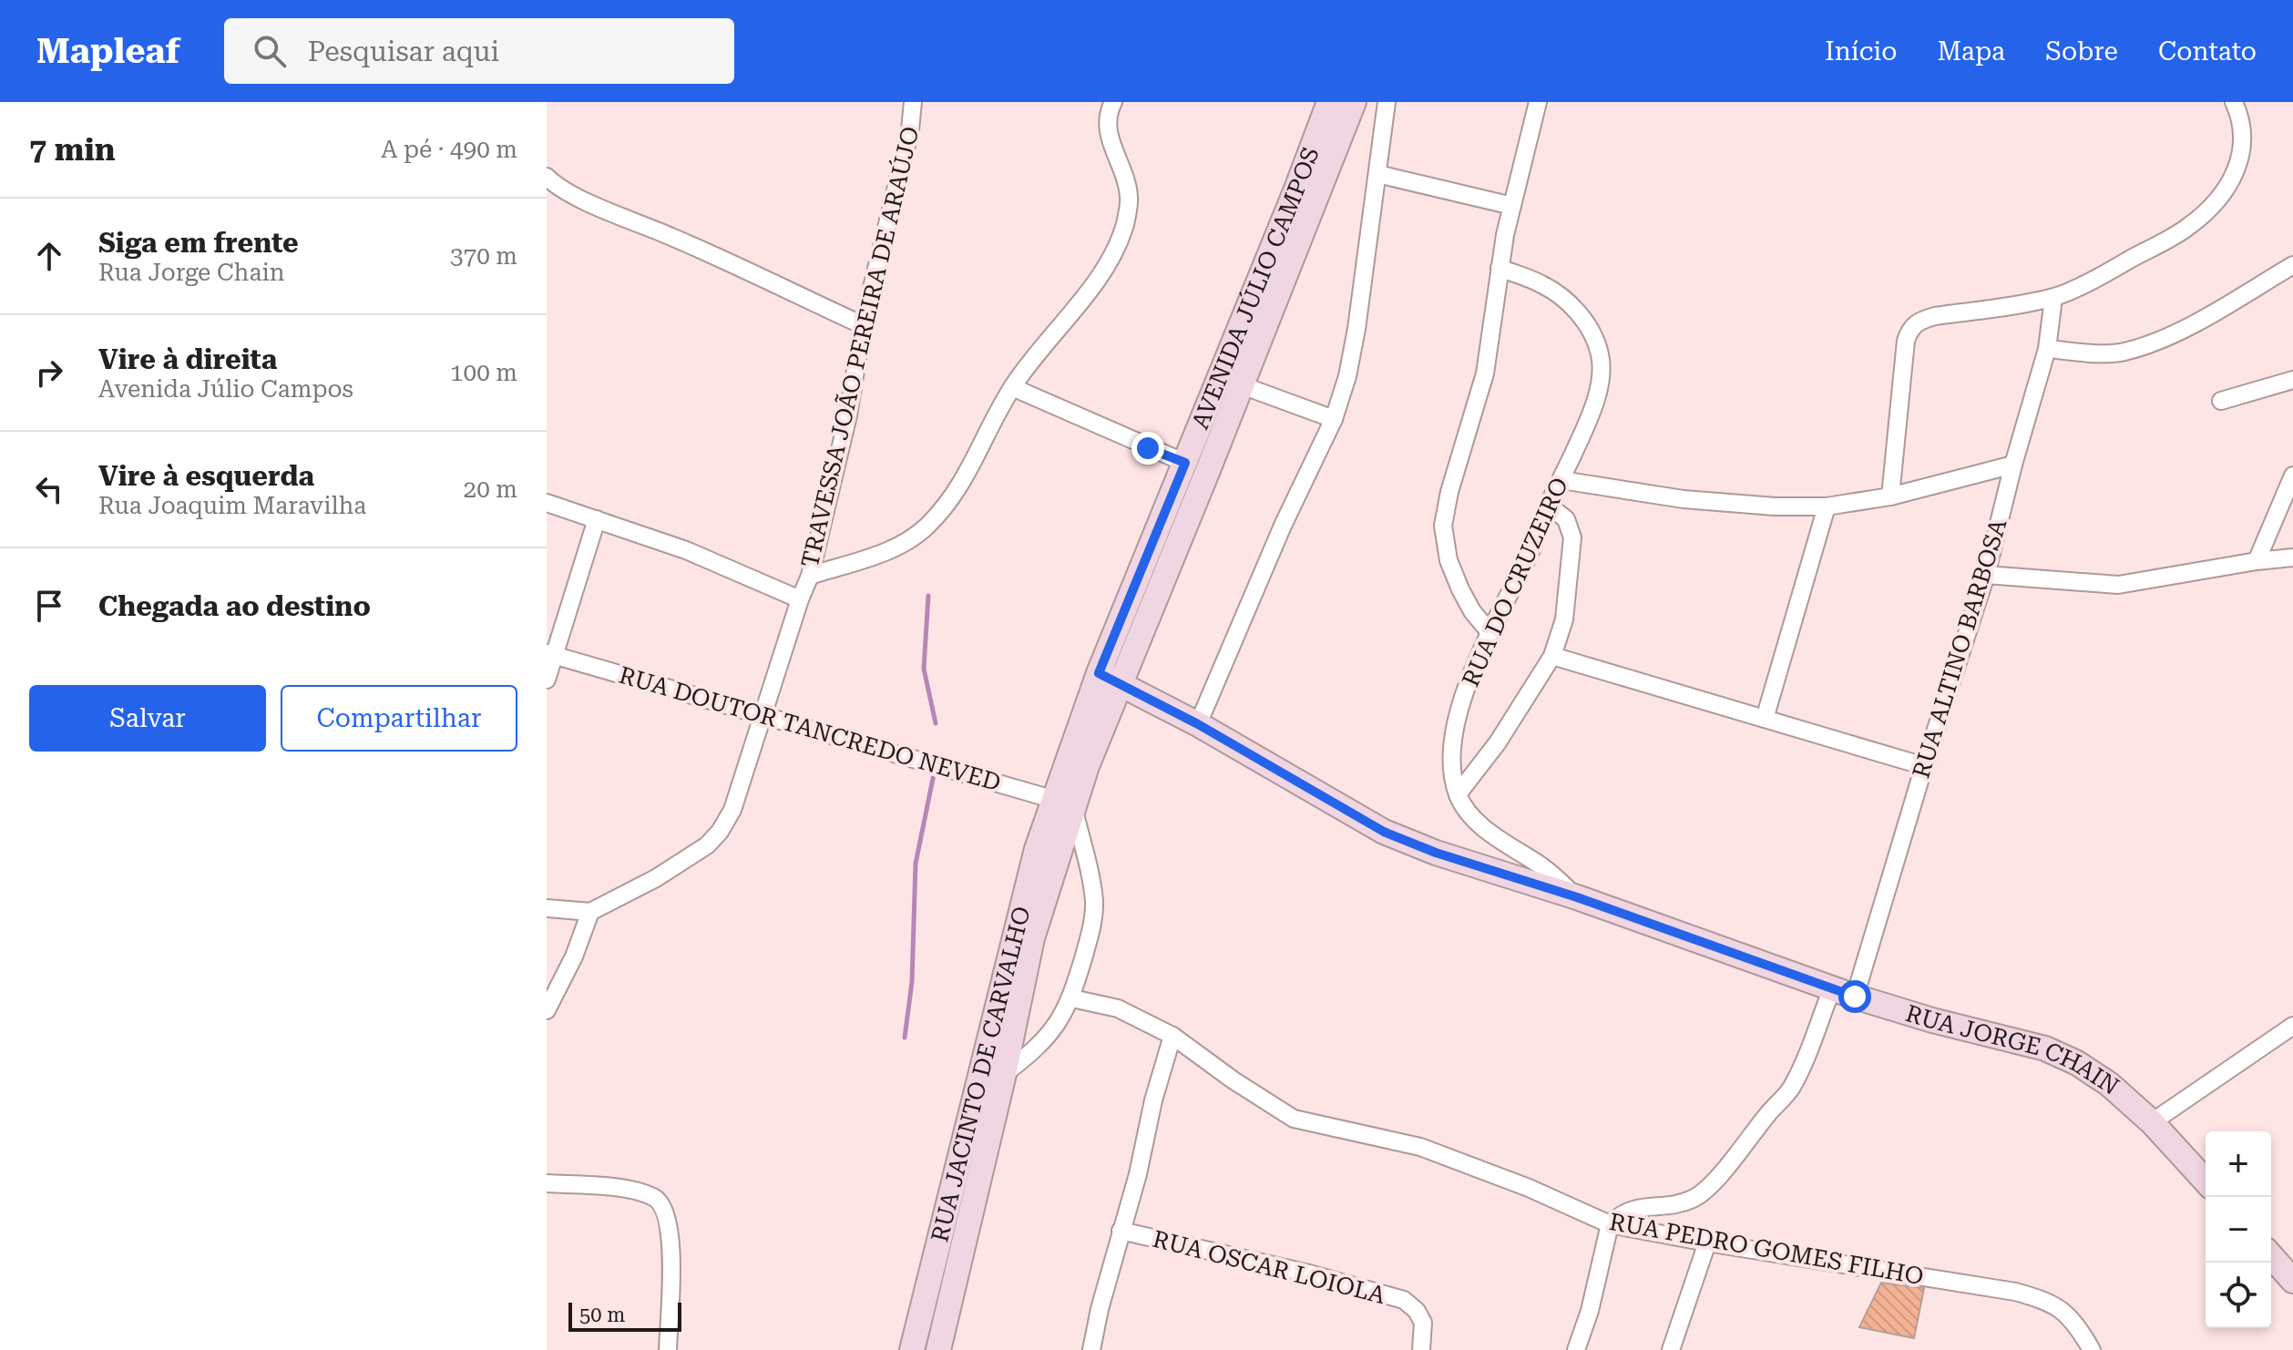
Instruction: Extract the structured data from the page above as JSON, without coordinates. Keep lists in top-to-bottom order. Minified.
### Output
{"streets":{"street":["AVENIDA JÚLIO CAMPOS","TRAVESSA JOÃO PEREIRA DE ARAÚJO","RUA DO CRUZEIRO","RUA ALTINO BARBOSA","RUA DOUTOR TANCREDO NEVED","RUA JORGE CHAIN","RUA JACINTO DE CARVALHO","RUA PEDRO GOMES FILHO","RUA OSCAR LOIOLA"]},"crossings":[["AVENIDA JÚLIO CAMPOS","RUA DOUTOR TANCREDO NEVED"],["AVENIDA JÚLIO CAMPOS","RUA JORGE CHAIN"],["AVENIDA JÚLIO CAMPOS","RUA JACINTO DE CARVALHO"],["TRAVESSA JOÃO PEREIRA DE ARAÚJO","RUA DOUTOR TANCREDO NEVED"],["RUA DO CRUZEIRO","RUA JORGE CHAIN"],["RUA ALTINO BARBOSA","RUA JORGE CHAIN"],["RUA DOUTOR TANCREDO NEVED","RUA JACINTO DE CARVALHO"]],"scale_bar":"50 m","page":{"header":"Mapleaf","search":"Pesquisar aqui","nav":["Início","Mapa","Sobre","Contato"],"heading":["7 min","A pé · 490 m"],"list":[["Siga em frente","Rua Jorge Chain","370 m"],["Vire à direita","Avenida Júlio Campos","100 m"],["Vire à esquerda","Rua Joaquim Maravilha","20 m"],"Chegada ao destino"],"buttons":["Salvar","Compartilhar"],"map_buttons":["+","−"],"scale":"50 m"}}
